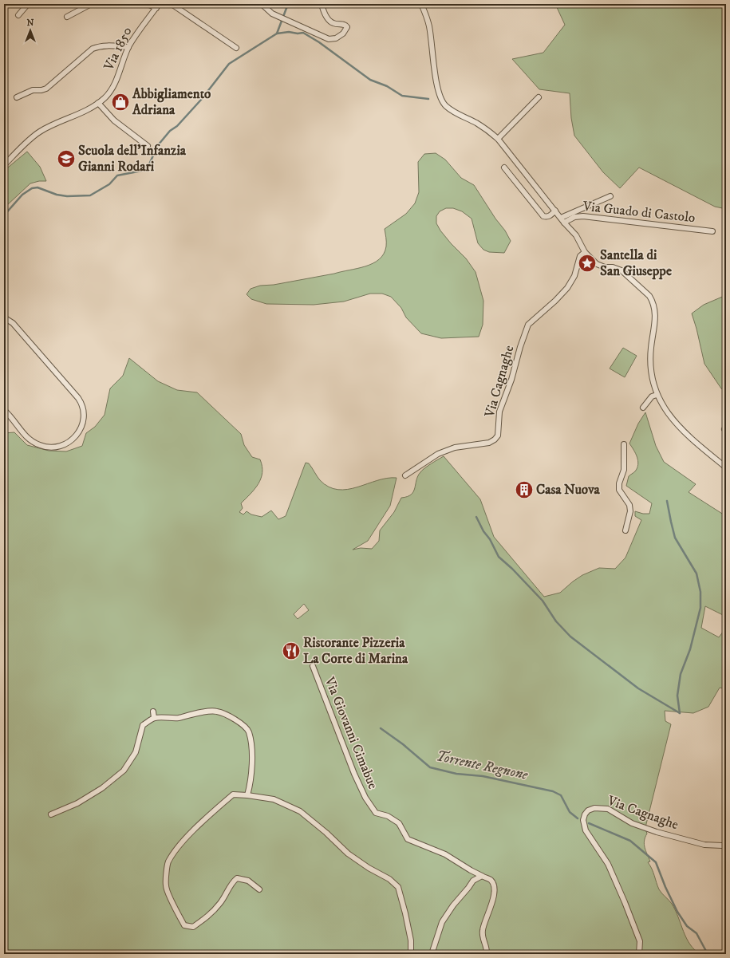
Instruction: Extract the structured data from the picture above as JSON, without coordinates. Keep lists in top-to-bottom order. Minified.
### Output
{"streets":{"street":["Via 1850","Via Guado di Castolo","Via Cagnaghe","Via Giovanni Cimabue"]},"water":["Torrente Regnone"],"places":{"shop":["Abbigliamento Adriana"],"school or university":["Scuola dell'Infanzia Gianni Rodari"],"place":["Santella di San Giuseppe"],"building":["Casa Nuova"],"restaurant":["Ristorante Pizzeria La Corte di Marina"]},"north":"top"}
